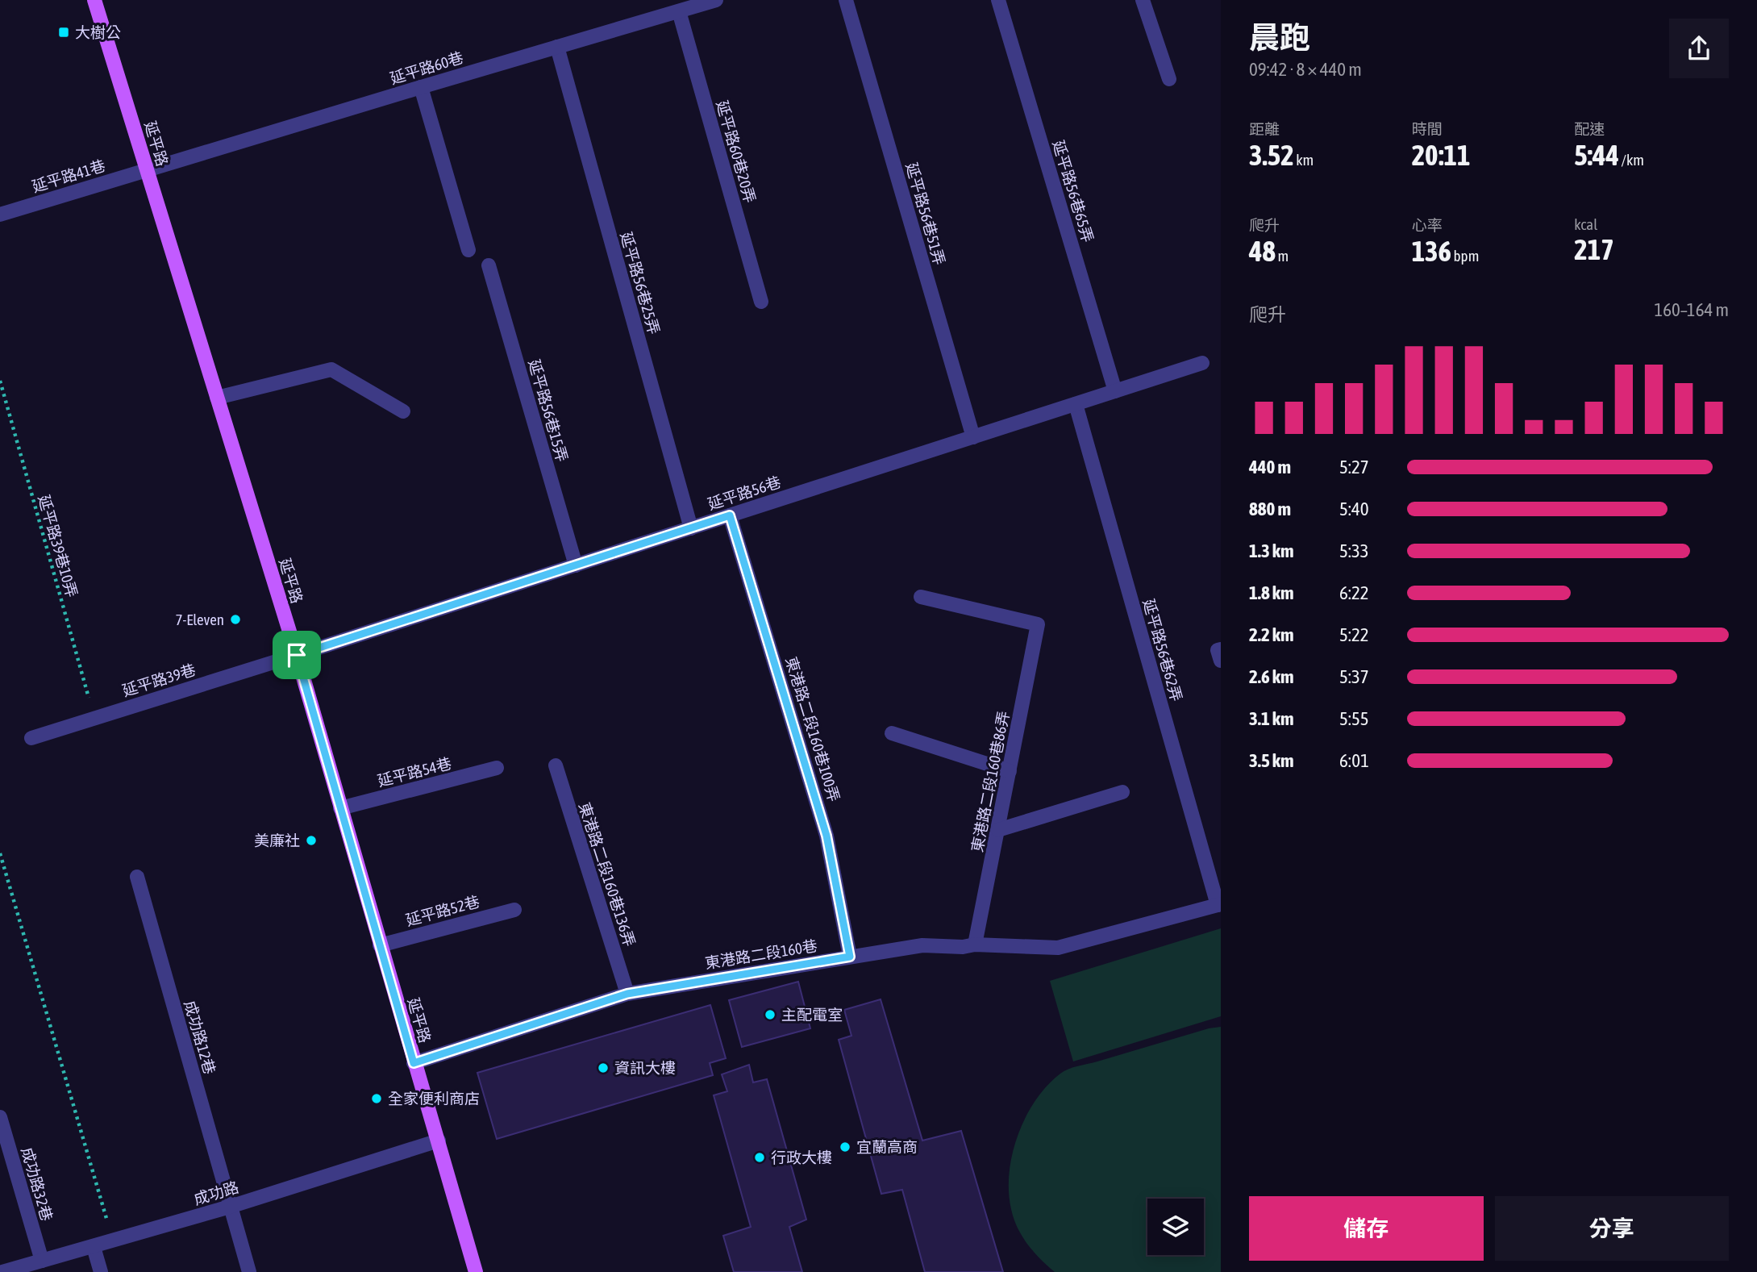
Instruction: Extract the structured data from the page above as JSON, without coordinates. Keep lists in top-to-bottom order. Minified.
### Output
{"streets":{"main road":["延平路"],"street":["延平路60巷","延平路60巷20弄","延平路41巷","延平路56巷65弄","延平路56巷51弄","延平路56巷25弄","延平路56巷15弄","延平路56巷","延平路56巷62弄","延平路39巷","東港路二段160巷100弄","延平路54巷","東港路二段160巷86弄","東港路二段160巷136弄","延平路52巷","東港路二段160巷","成功路12巷","成功路32巷","成功路"],"path":["延平路39巷10弄"]},"crossings":[["延平路60巷","延平路"],["延平路60巷","延平路60巷20弄"],["延平路60巷","延平路41巷"],["延平路60巷","延平路56巷25弄"],["延平路","延平路41巷"],["延平路","延平路56巷"],["延平路","延平路39巷"],["延平路","延平路54巷"],["延平路","延平路52巷"],["延平路","東港路二段160巷"],["延平路","成功路"],["延平路56巷65弄","延平路56巷"],["延平路56巷51弄","延平路56巷"],["延平路56巷25弄","延平路56巷"],["延平路56巷15弄","延平路56巷"],["延平路56巷","延平路56巷62弄"],["延平路56巷","延平路39巷"],["延平路56巷","東港路二段160巷100弄"],["延平路39巷10弄","延平路39巷"],["延平路56巷62弄","東港路二段160巷"],["東港路二段160巷100弄","東港路二段160巷"],["東港路二段160巷86弄","東港路二段160巷"],["東港路二段160巷136弄","東港路二段160巷"],["成功路12巷","成功路"],["成功路32巷","成功路"]],"places":{"transit":["大樹公"],"other":["7-Eleven","美廉社","主配電室","資訊大樓","全家便利商店","宜蘭高商","行政大樓"]},"page":{"heading":["晨跑","09:42 · 8 × 440 m"],"stats":[["距離","3.52 km"],["時間","20:11"],["配速","5:44 /km"],["爬升","48 m"],["心率","136 bpm"],["kcal","217"]],"chart":["爬升","160–164 m"],"list":[{"name":"440 m","note":"5:27"},{"name":"880 m","note":"5:40"},{"name":"1.3 km","note":"5:33"},{"name":"1.8 km","note":"6:22"},{"name":"2.2 km","note":"5:22"},{"name":"2.6 km","note":"5:37"},{"name":"3.1 km","note":"5:55"},{"name":"3.5 km","note":"6:01"}],"buttons":["儲存","分享"]}}
